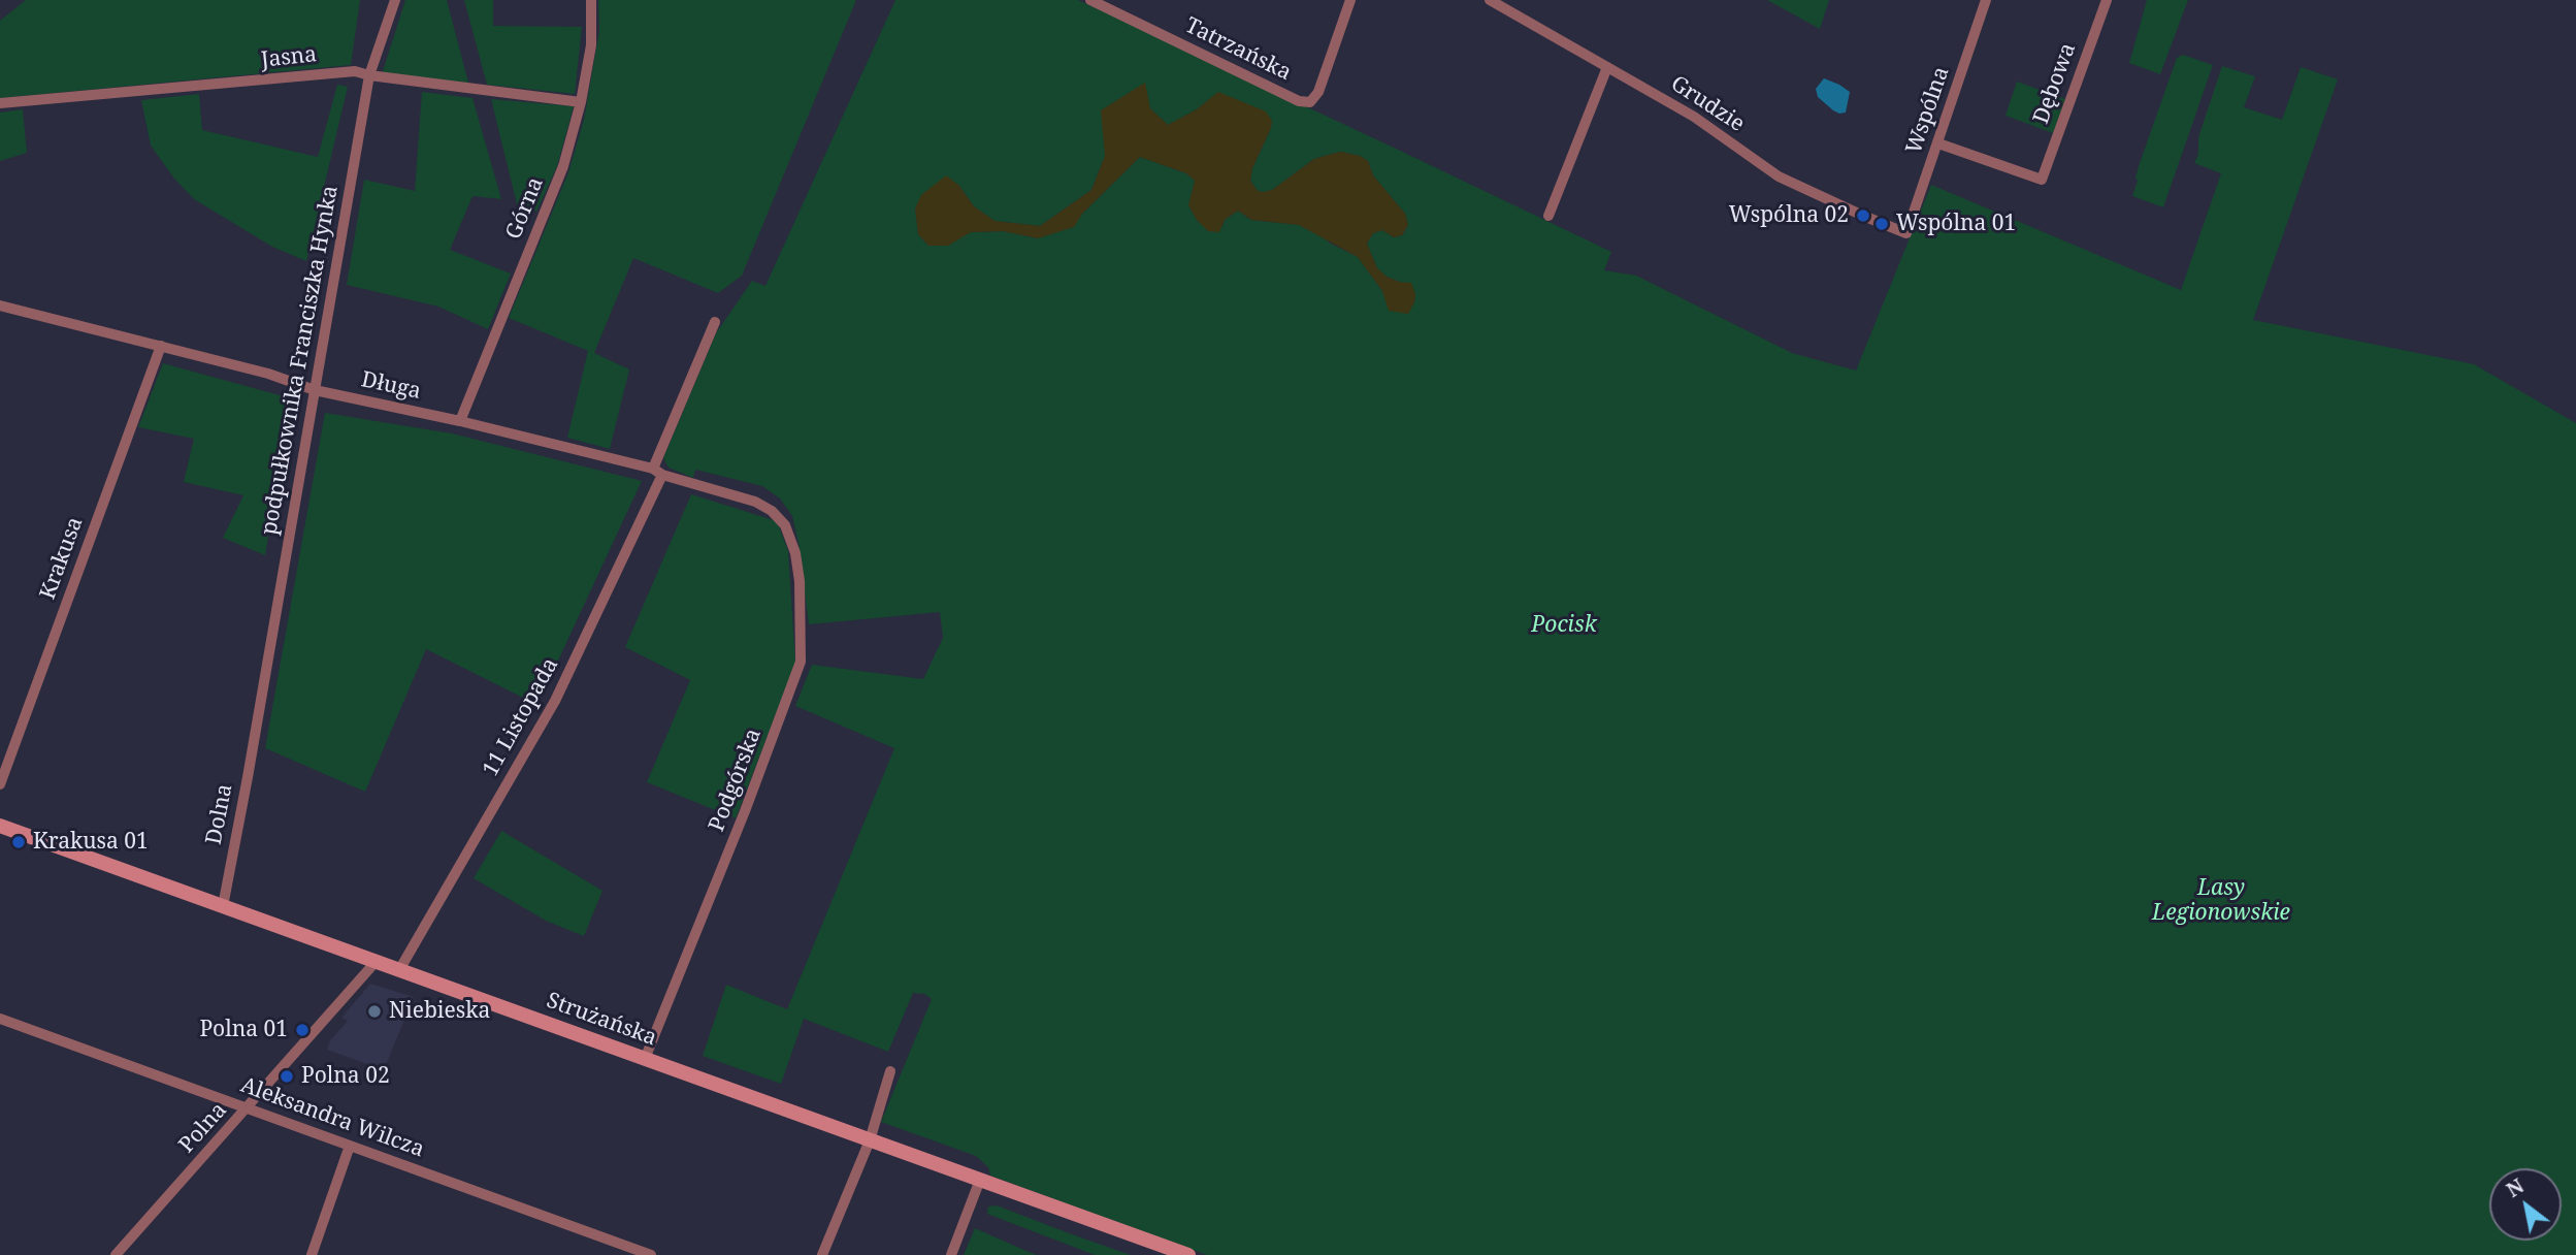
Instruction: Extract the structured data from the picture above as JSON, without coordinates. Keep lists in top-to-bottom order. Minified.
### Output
{"streets":{"main road":["Strużańska"],"street":["Tatrzańska","Jasna","Dębowa","Grudzie","Wspólna","Górna","podpułkownika Franciszka Hynka","Długa","Krakusa","11 Listopada","Podgórska","Dolna","Aleksandra Wilcza","Polna"]},"crossings":[["Jasna","Górna"],["Jasna","podpułkownika Franciszka Hynka"],["Dębowa","Wspólna"],["Grudzie","Wspólna"],["Górna","Długa"],["podpułkownika Franciszka Hynka","Długa"],["podpułkownika Franciszka Hynka","Dolna"],["Długa","Krakusa"],["Długa","11 Listopada"],["Długa","Podgórska"],["11 Listopada","Strużańska"],["Podgórska","Strużańska"],["Dolna","Strużańska"],["Strużańska","Polna"],["Aleksandra Wilcza","Polna"]],"parks":["Pocisk","Lasy Legionowskie"],"places":["Wspólna 02","Wspólna 01","Krakusa 01","Niebieska","Polna 01","Polna 02"],"north":"top left"}
